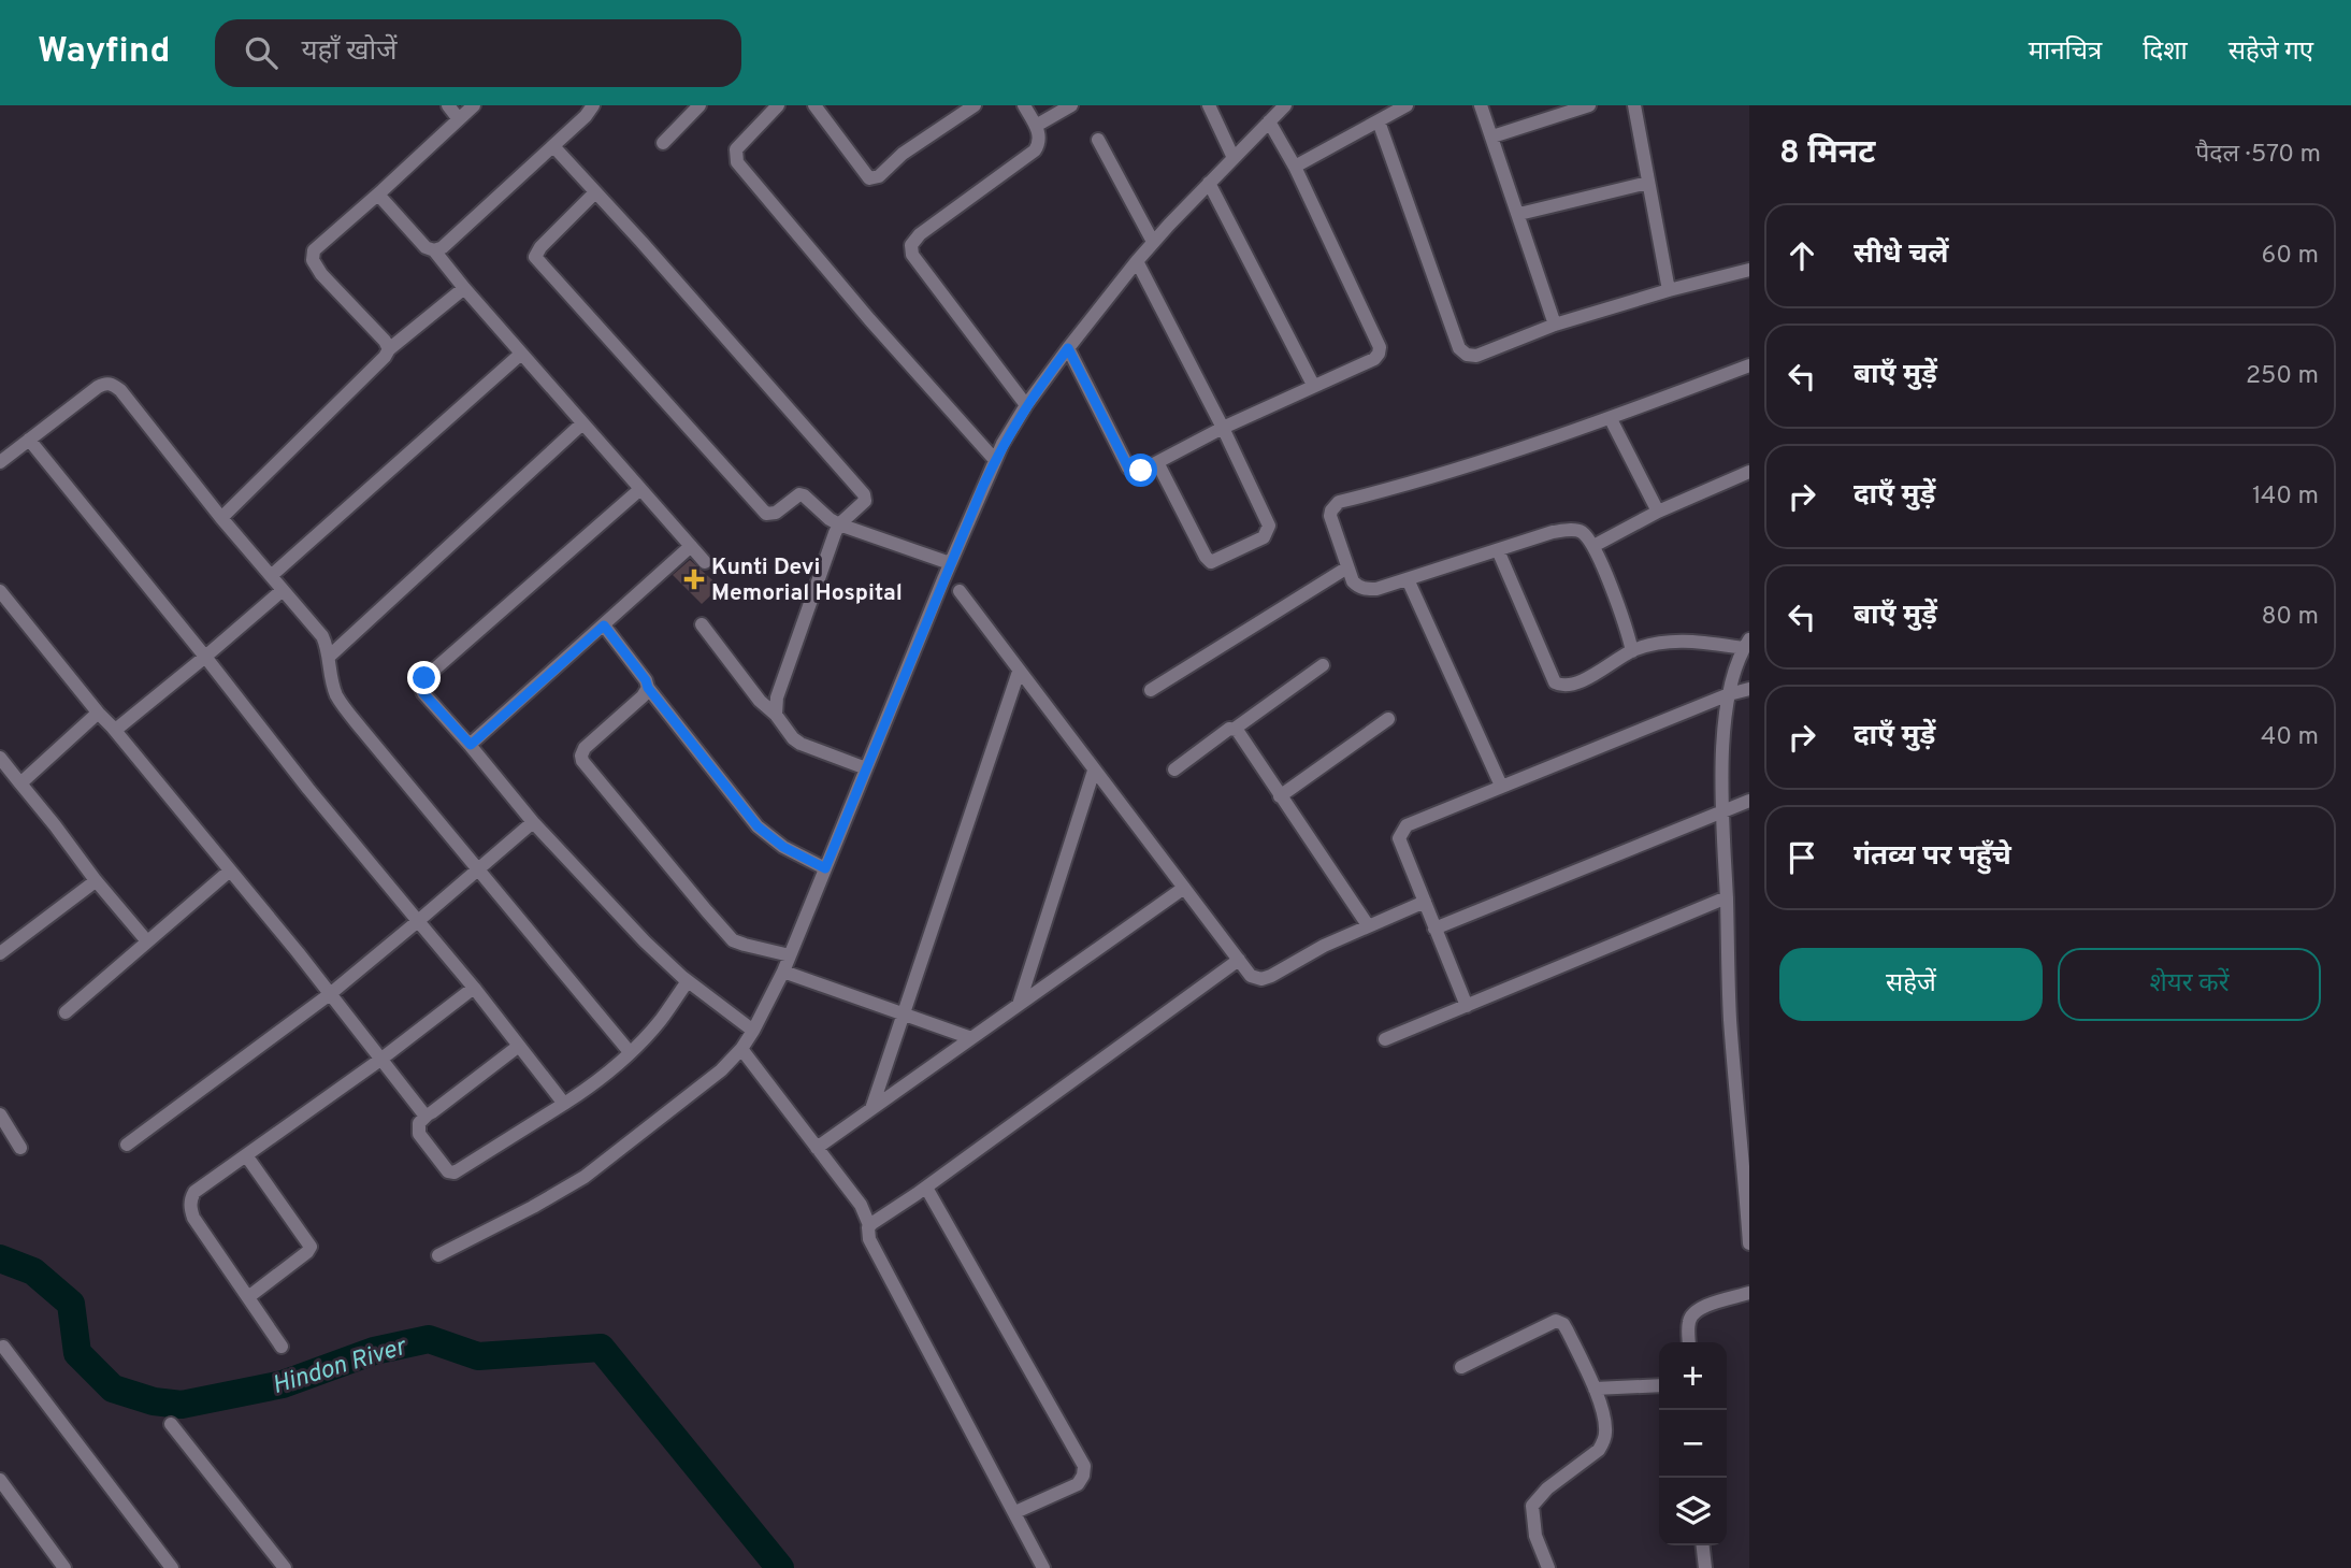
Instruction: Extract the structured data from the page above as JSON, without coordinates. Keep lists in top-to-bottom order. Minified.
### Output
{"water":["Hindon River"],"places":{"health":["Kunti Devi Memorial Hospital"]},"page":{"header":"Wayfind","search":"यहाँ खोजें","nav":["मानचित्र","दिशा","सहेजे गए"],"heading":["8 मिनट","पैदल · 570 m"],"list":[["सीधे चलें","60 m"],["बाएँ मुड़ें","250 m"],["दाएँ मुड़ें","140 m"],["बाएँ मुड़ें","80 m"],["दाएँ मुड़ें","40 m"],"गंतव्य पर पहुँचे"],"buttons":["सहेजें","शेयर करें"],"map_buttons":["+","−"]}}
